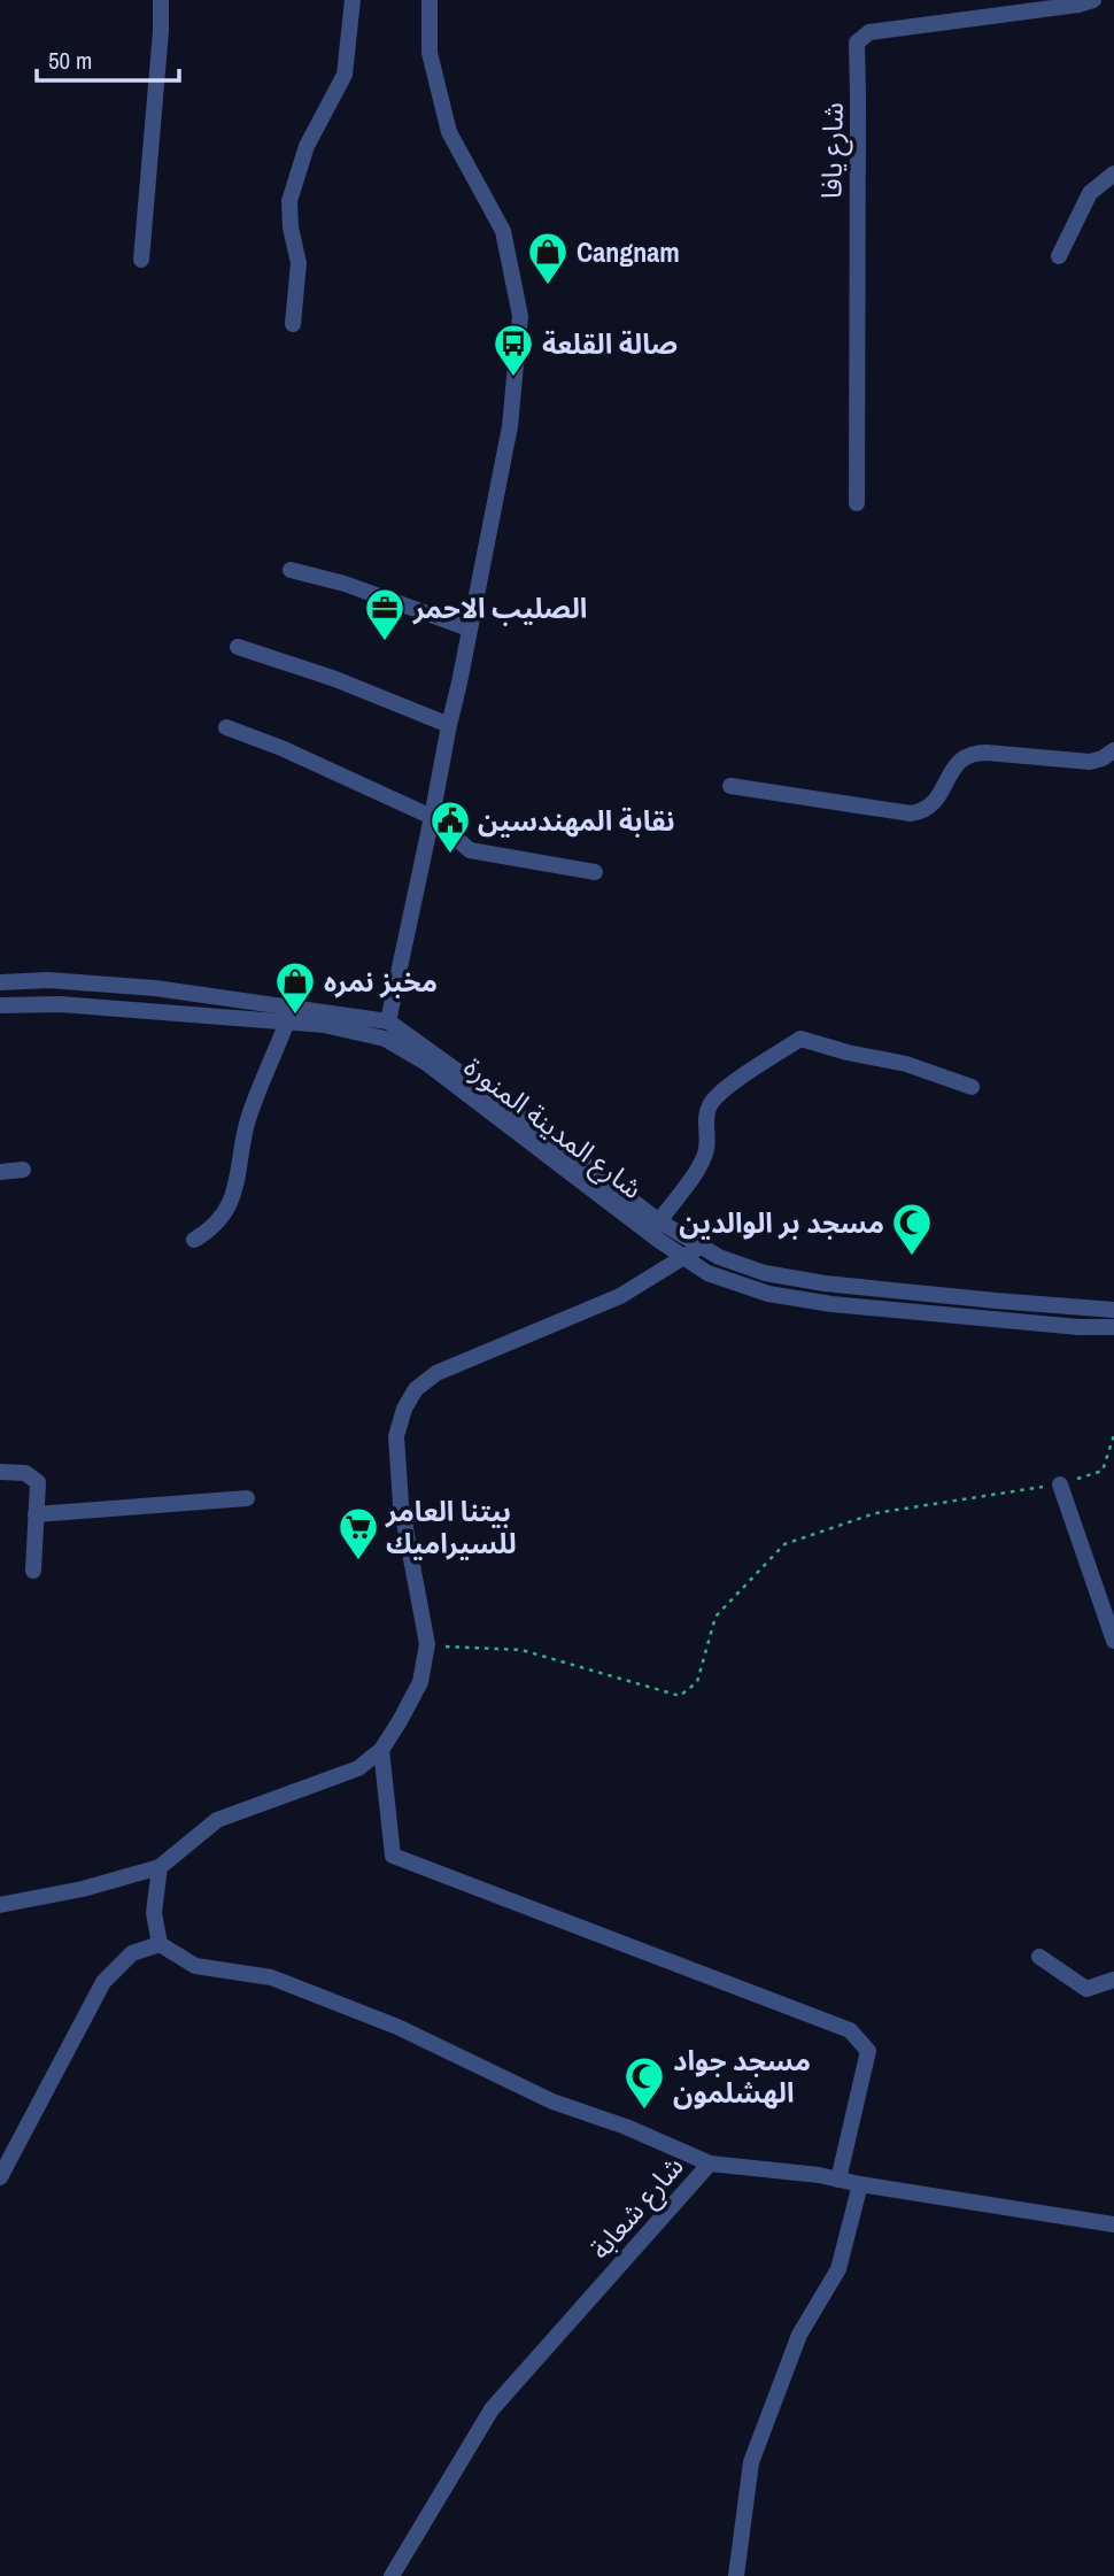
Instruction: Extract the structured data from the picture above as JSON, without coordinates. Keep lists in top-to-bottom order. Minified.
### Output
{"streets":{"street":["شارع يافا","شارع المدينة المنورة","شارع شعابة"]},"places":{"shop":["Cangnam","مخبز نمره"],"bus stop":["صالة القلعة"],"office":["الصليب الاحمر"],"public building":["نقابة المهندسين"],"mosque":["مسجد بر الوالدين","مسجد جواد الهشلمون"],"supermarket":["بيتنا العامر للسيراميك"]},"scale_bar":"50 m"}
